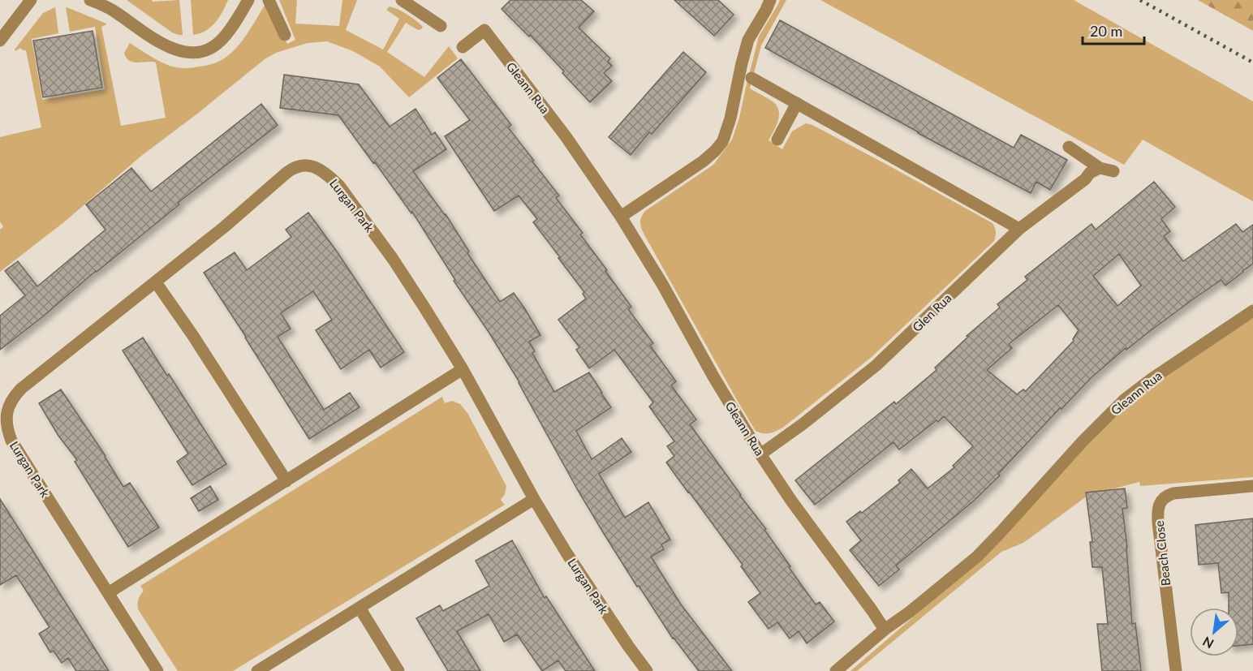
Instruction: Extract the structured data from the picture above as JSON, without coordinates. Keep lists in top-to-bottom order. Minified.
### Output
{"streets":{"street":["Gleann Rua","Lurgan Park","Glen Rua","Beach Close"]},"crossings":[["Gleann Rua","Glen Rua"]],"scale_bar":"20 m","north":"bottom left"}
